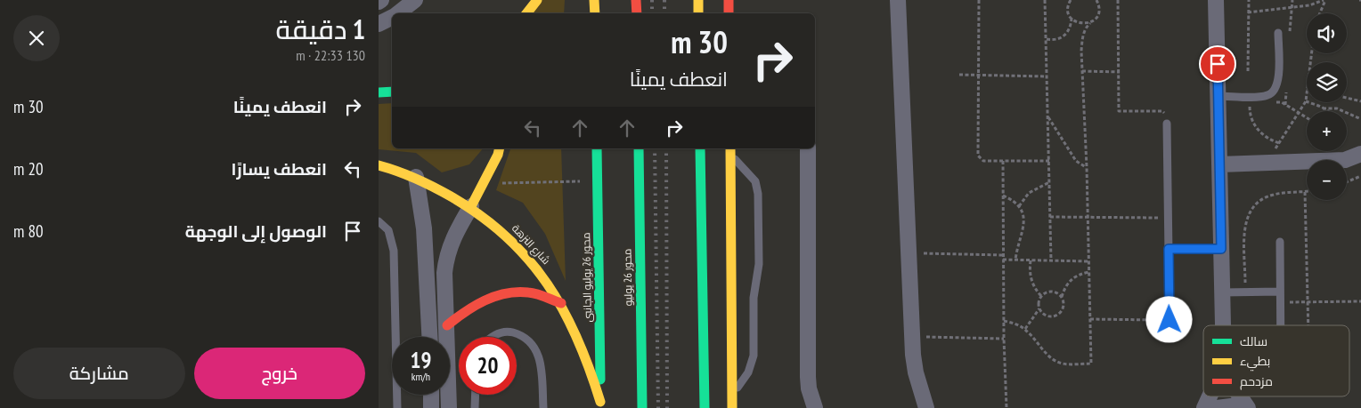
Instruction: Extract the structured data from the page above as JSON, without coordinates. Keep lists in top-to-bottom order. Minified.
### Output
{"streets":{"main road":["شارع النزهة","محور 26 يوليو الجانبى","محور 26 يوليو"]},"crossings":[["شارع النزهة","محور 26 يوليو الجانبى"]],"legend":["سالك","بطيء","مزدحم"],"page":{"heading":["1 دقيقة","130 m · 22:33"],"map_buttons":["+","−"],"turn":["30 m","انعطف يمينًا"],"list":[{"name":"انعطف يمينًا","value":"30 m"},{"name":"انعطف يسارًا","value":"20 m"},{"name":"الوصول إلى الوجهة","value":"80 m"}],"speed":"19 km/h","limit":"20","buttons":["خروج","مشاركة"]}}
